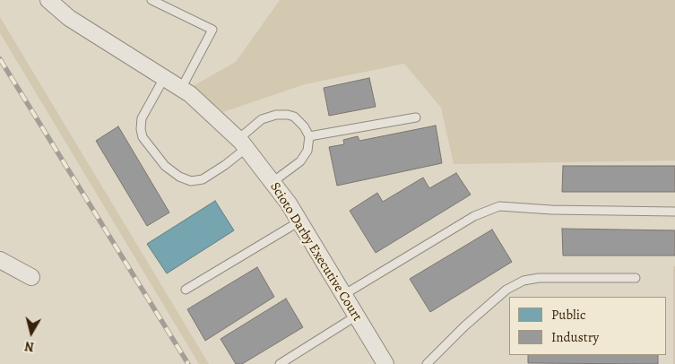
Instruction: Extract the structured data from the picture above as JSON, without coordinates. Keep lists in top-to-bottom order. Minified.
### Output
{"streets":{"street":["Scioto Darby Executive Court"]},"legend":["Public","Industry"],"north":"bottom"}
